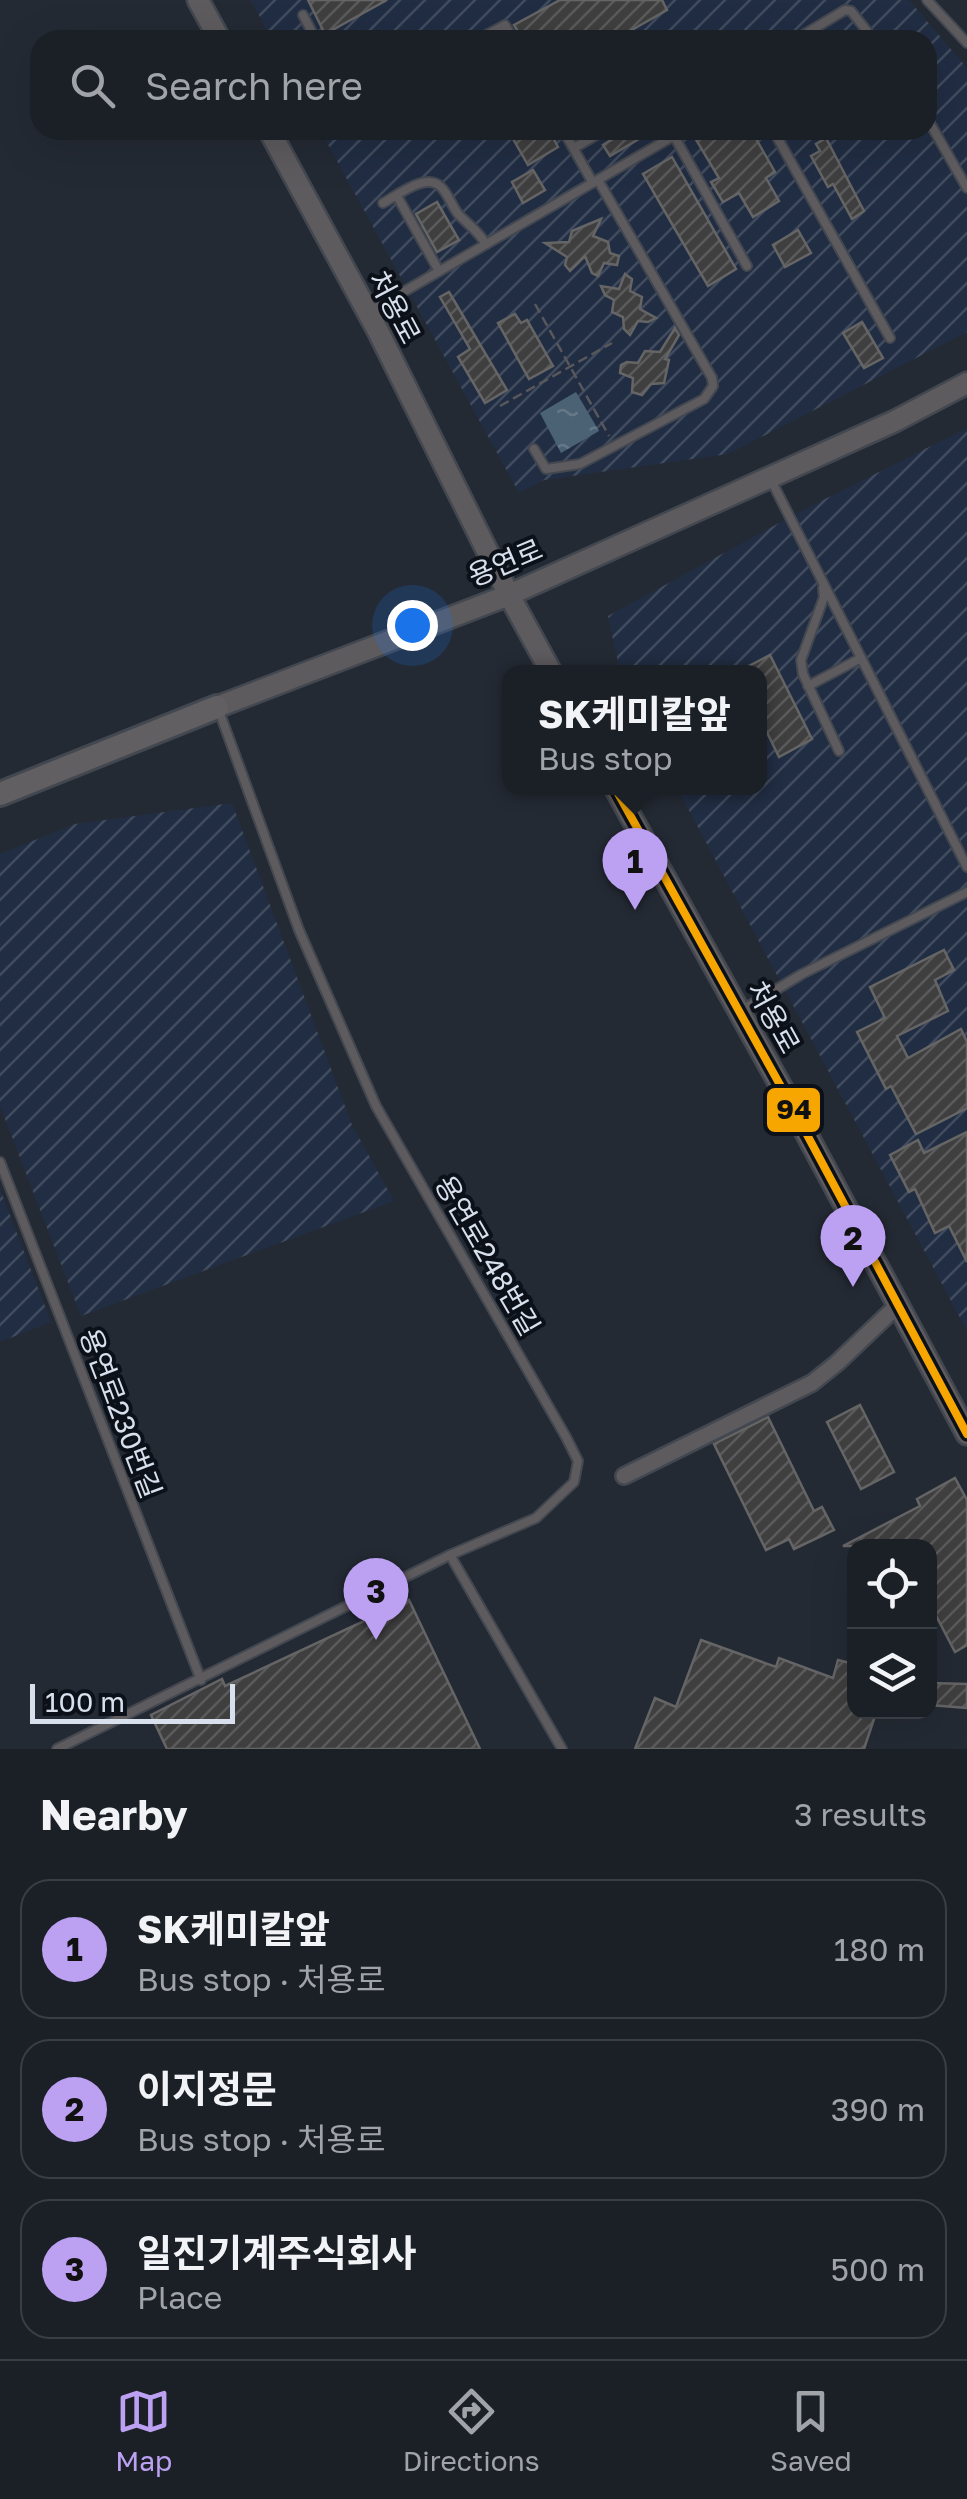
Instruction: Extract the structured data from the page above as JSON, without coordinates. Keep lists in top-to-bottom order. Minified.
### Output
{"streets":{"main road":["용연로"],"street":["처용로"],"lane":["용연로248번길","용연로230번길"]},"crossings":[["처용로","용연로"],["용연로","용연로248번길"],["용연로248번길","용연로230번길"]],"lines":["transit line 94"],"scale_bar":"100 m","page":{"search":"Search here","popup":["SK케미칼앞","Bus stop"],"pins":["1","2","3"],"scale":"100 m","heading":["Nearby","3 results"],"list":[{"mark":"1","name":"SK케미칼앞","note":"Bus stop · 처용로","value":"180 m"},{"mark":"2","name":"이지정문","note":"Bus stop · 처용로","value":"390 m"},{"mark":"3","name":"일진기계주식회사","note":"Place","value":"500 m"}],"nav":["Map","Directions","Saved"]}}
